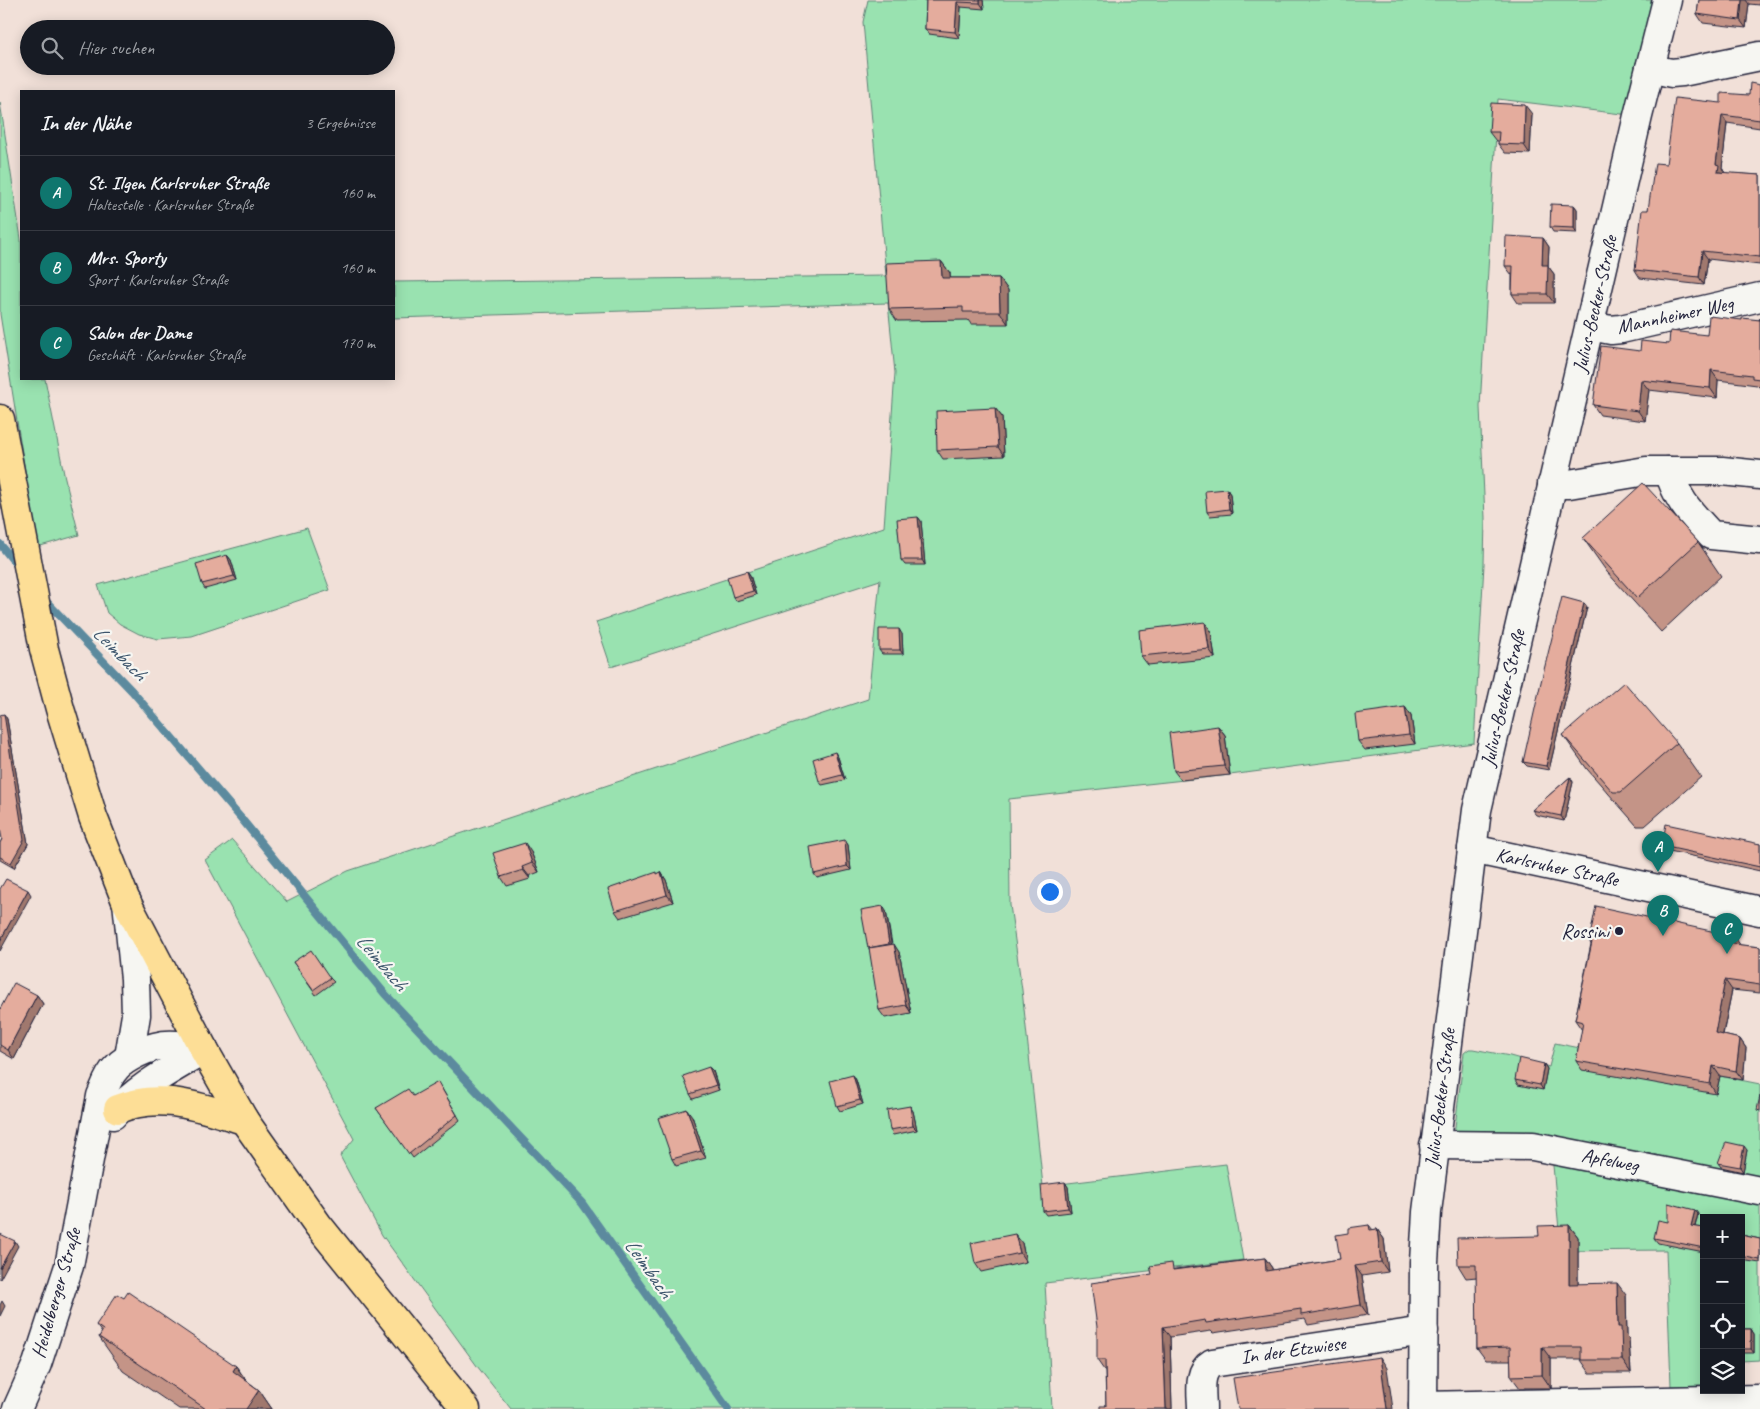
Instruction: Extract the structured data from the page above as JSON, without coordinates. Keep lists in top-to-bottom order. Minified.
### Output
{"streets":{"street":["Julius-Becker-Straße","Mannheimer Weg","Karlsruher Straße","Apfelweg","Heidelberger Straße","In der Etzwiese"]},"crossings":[["Julius-Becker-Straße","Mannheimer Weg"],["Julius-Becker-Straße","Karlsruher Straße"],["Julius-Becker-Straße","Apfelweg"],["Julius-Becker-Straße","In der Etzwiese"]],"water":["Leimbach"],"places":["Rossini"],"page":{"search":"Hier suchen","heading":["In der Nähe","3 Ergebnisse"],"list":[{"mark":"A","name":"St. Ilgen Karlsruher Straße","note":"Haltestelle · Karlsruher Straße","value":"160 m"},{"mark":"B","name":"Mrs. Sporty","note":"Sport · Karlsruher Straße","value":"160 m"},{"mark":"C","name":"Salon der Dame","note":"Geschäft · Karlsruher Straße","value":"170 m"}],"pins":["A","B","C"],"map_buttons":["+","−"]}}
